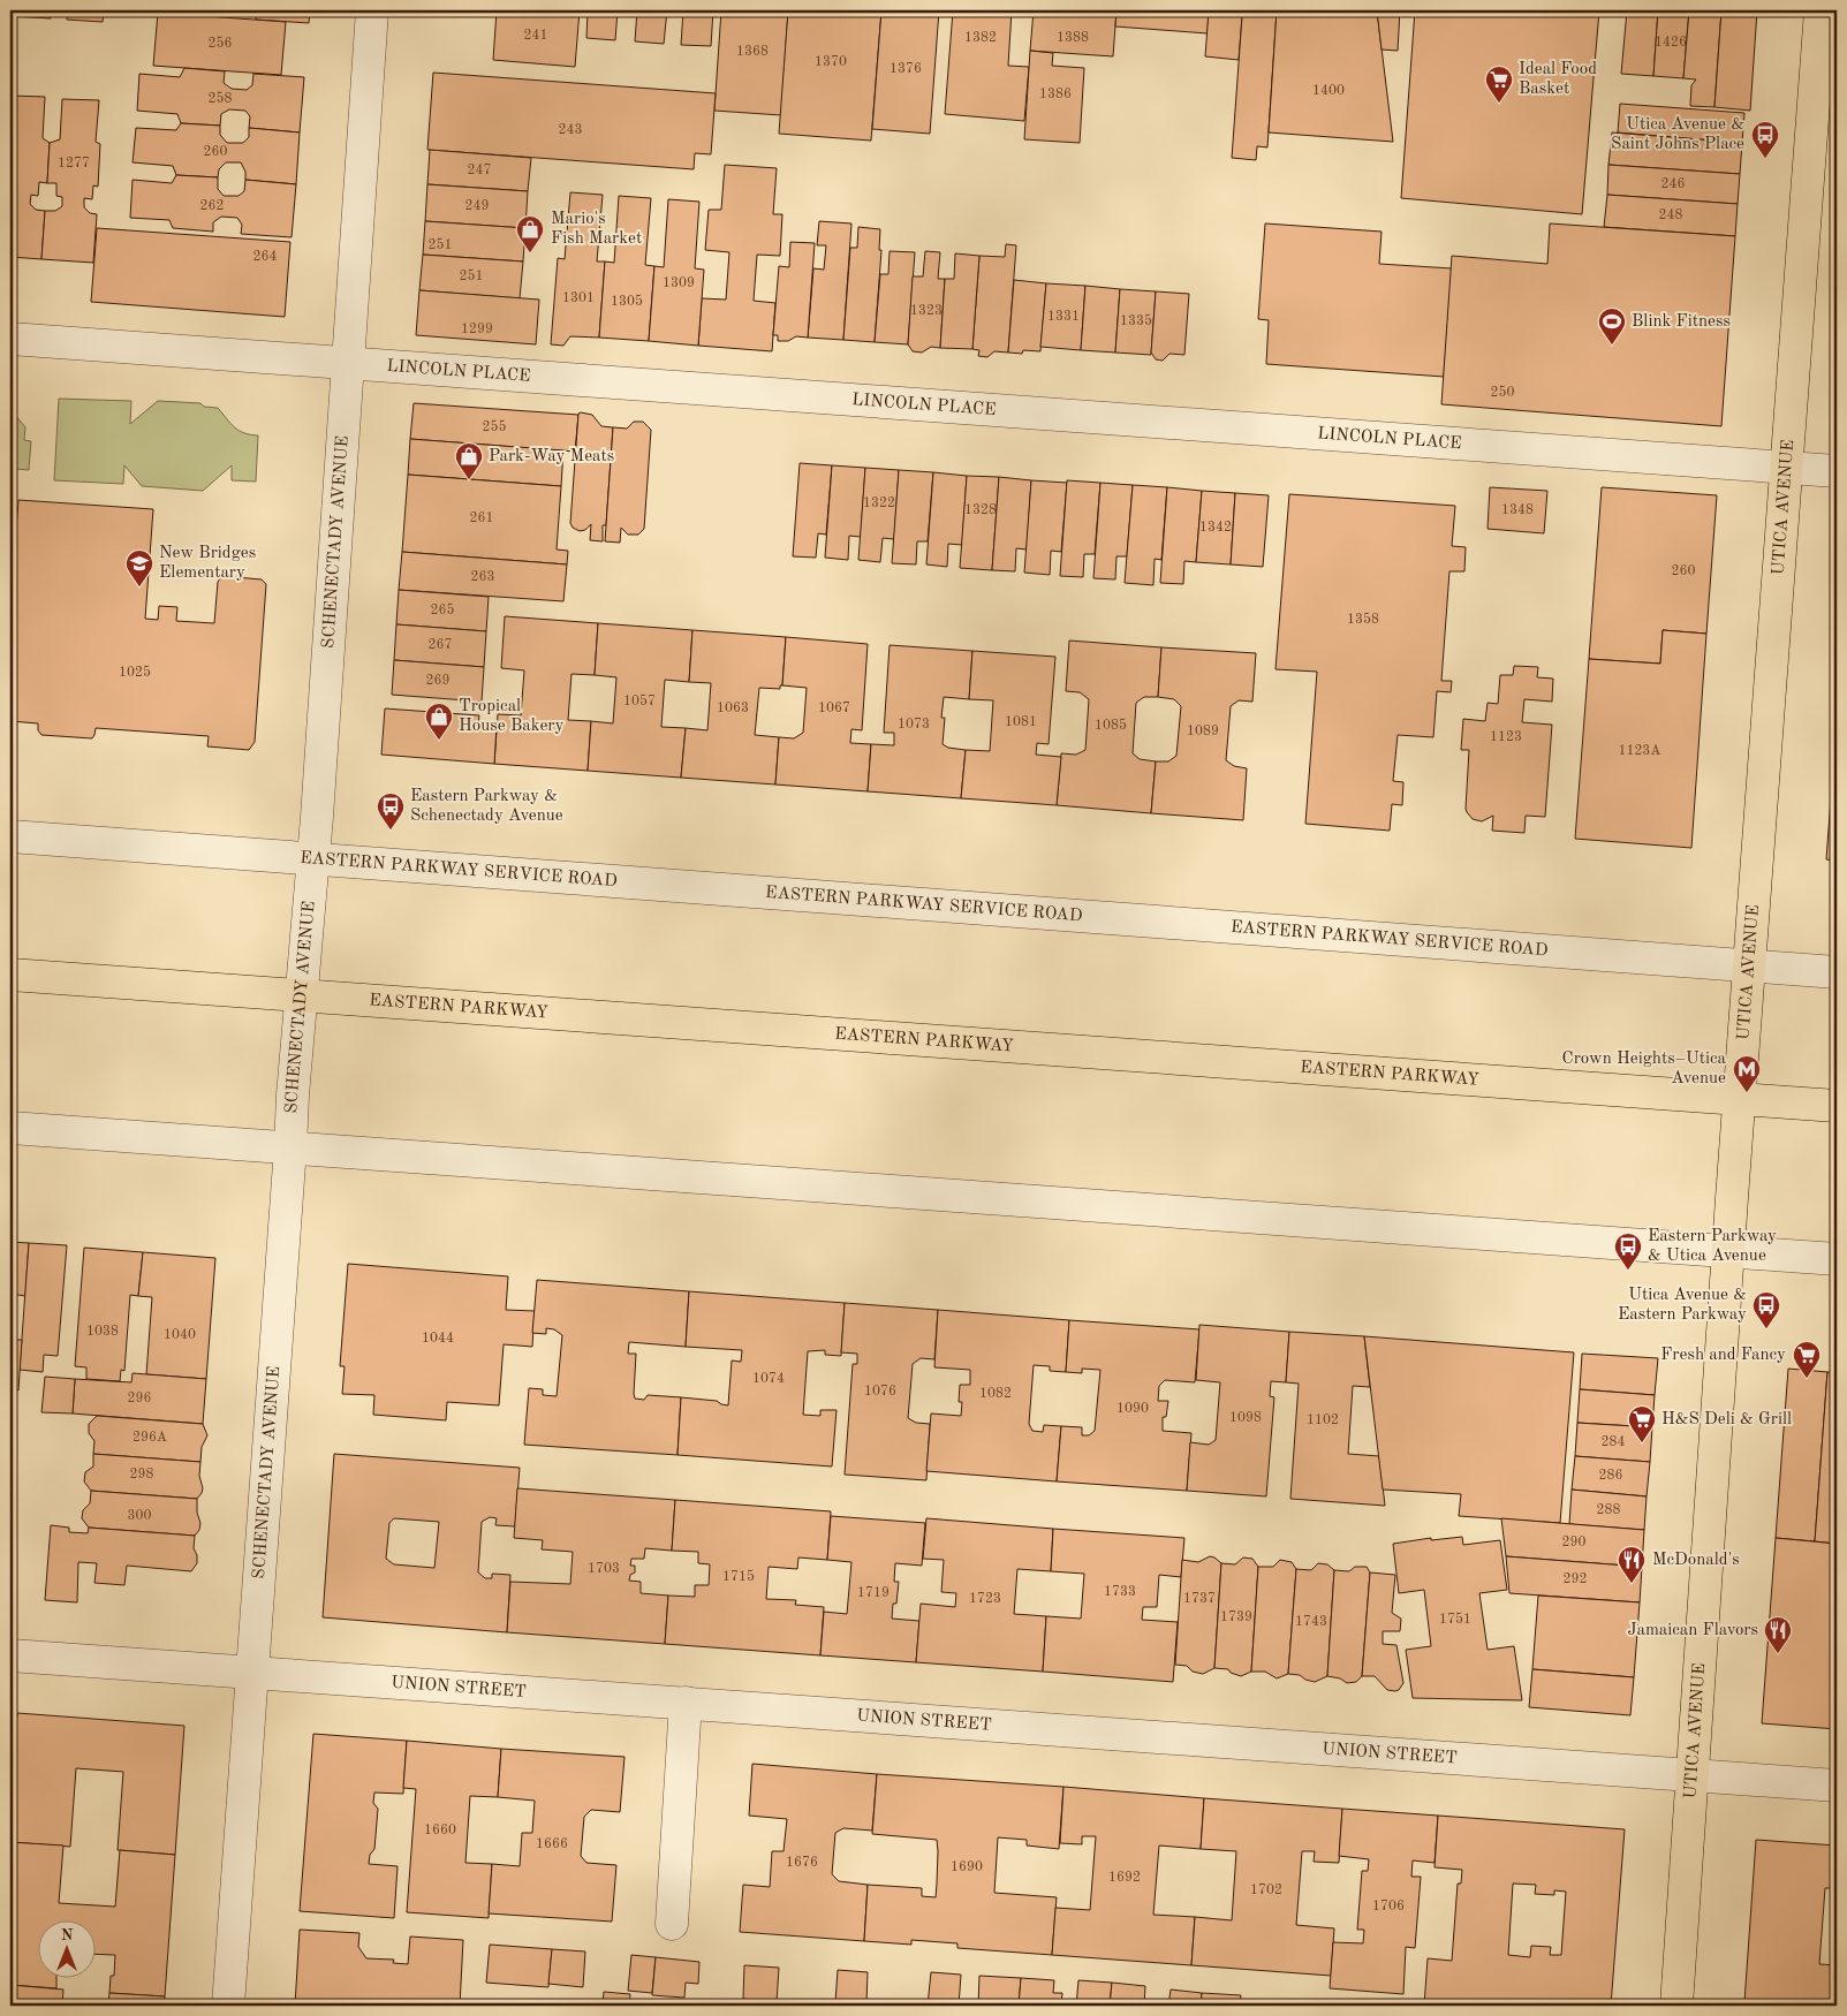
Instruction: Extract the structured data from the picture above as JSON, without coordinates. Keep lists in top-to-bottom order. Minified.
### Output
{"streets":{"main road":["UTICA AVENUE","EASTERN PARKWAY"],"street":["LINCOLN PLACE","SCHENECTADY AVENUE","EASTERN PARKWAY SERVICE ROAD","UNION STREET"]},"crossings":[["LINCOLN PLACE","UTICA AVENUE"],["LINCOLN PLACE","SCHENECTADY AVENUE"],["UTICA AVENUE","EASTERN PARKWAY SERVICE ROAD"],["UTICA AVENUE","EASTERN PARKWAY"],["UTICA AVENUE","UNION STREET"],["SCHENECTADY AVENUE","EASTERN PARKWAY SERVICE ROAD"],["SCHENECTADY AVENUE","EASTERN PARKWAY"],["SCHENECTADY AVENUE","UNION STREET"]],"places":{"supermarket":["Ideal Food Basket","Fresh and Fancy","H&S Deli & Grill"],"bus stop":["Utica Avenue & Saint Johns Place","Eastern Parkway & Schenectady Avenue","Eastern Parkway & Utica Avenue","Utica Avenue & Eastern Parkway"],"shop":["Mario's Fish Market","Park-Way Meats","Tropical House Bakery"],"sports":["Blink Fitness"],"school or university":["New Bridges Elementary"],"metro station":["Crown Heights–Utica Avenue"],"restaurant":["McDonald's","Jamaican Flavors"]},"house_numbers":["241","1382","1388","1426","256","1368","1370","1376","1400","1386","258","243","260","1277","247","246","262","249","248","251","264","251","1309","1301","1305","1323","1331","1335","1299","250","255","1322","1328","1348","261","1342","260","263","265","1358","267","1025","269","1057","1063","1067","1081","1073","1085","1089","1123","1123A","1038","1040","1044","1074","1076","1082","296","1090","1098","1102","296A","284","298","286","288","300","290","1703","1715","292","1733","1719","1723","1737","1739","1751","1743","1660","1666","1676","1690","1692","1702","1706"],"north":"top"}
